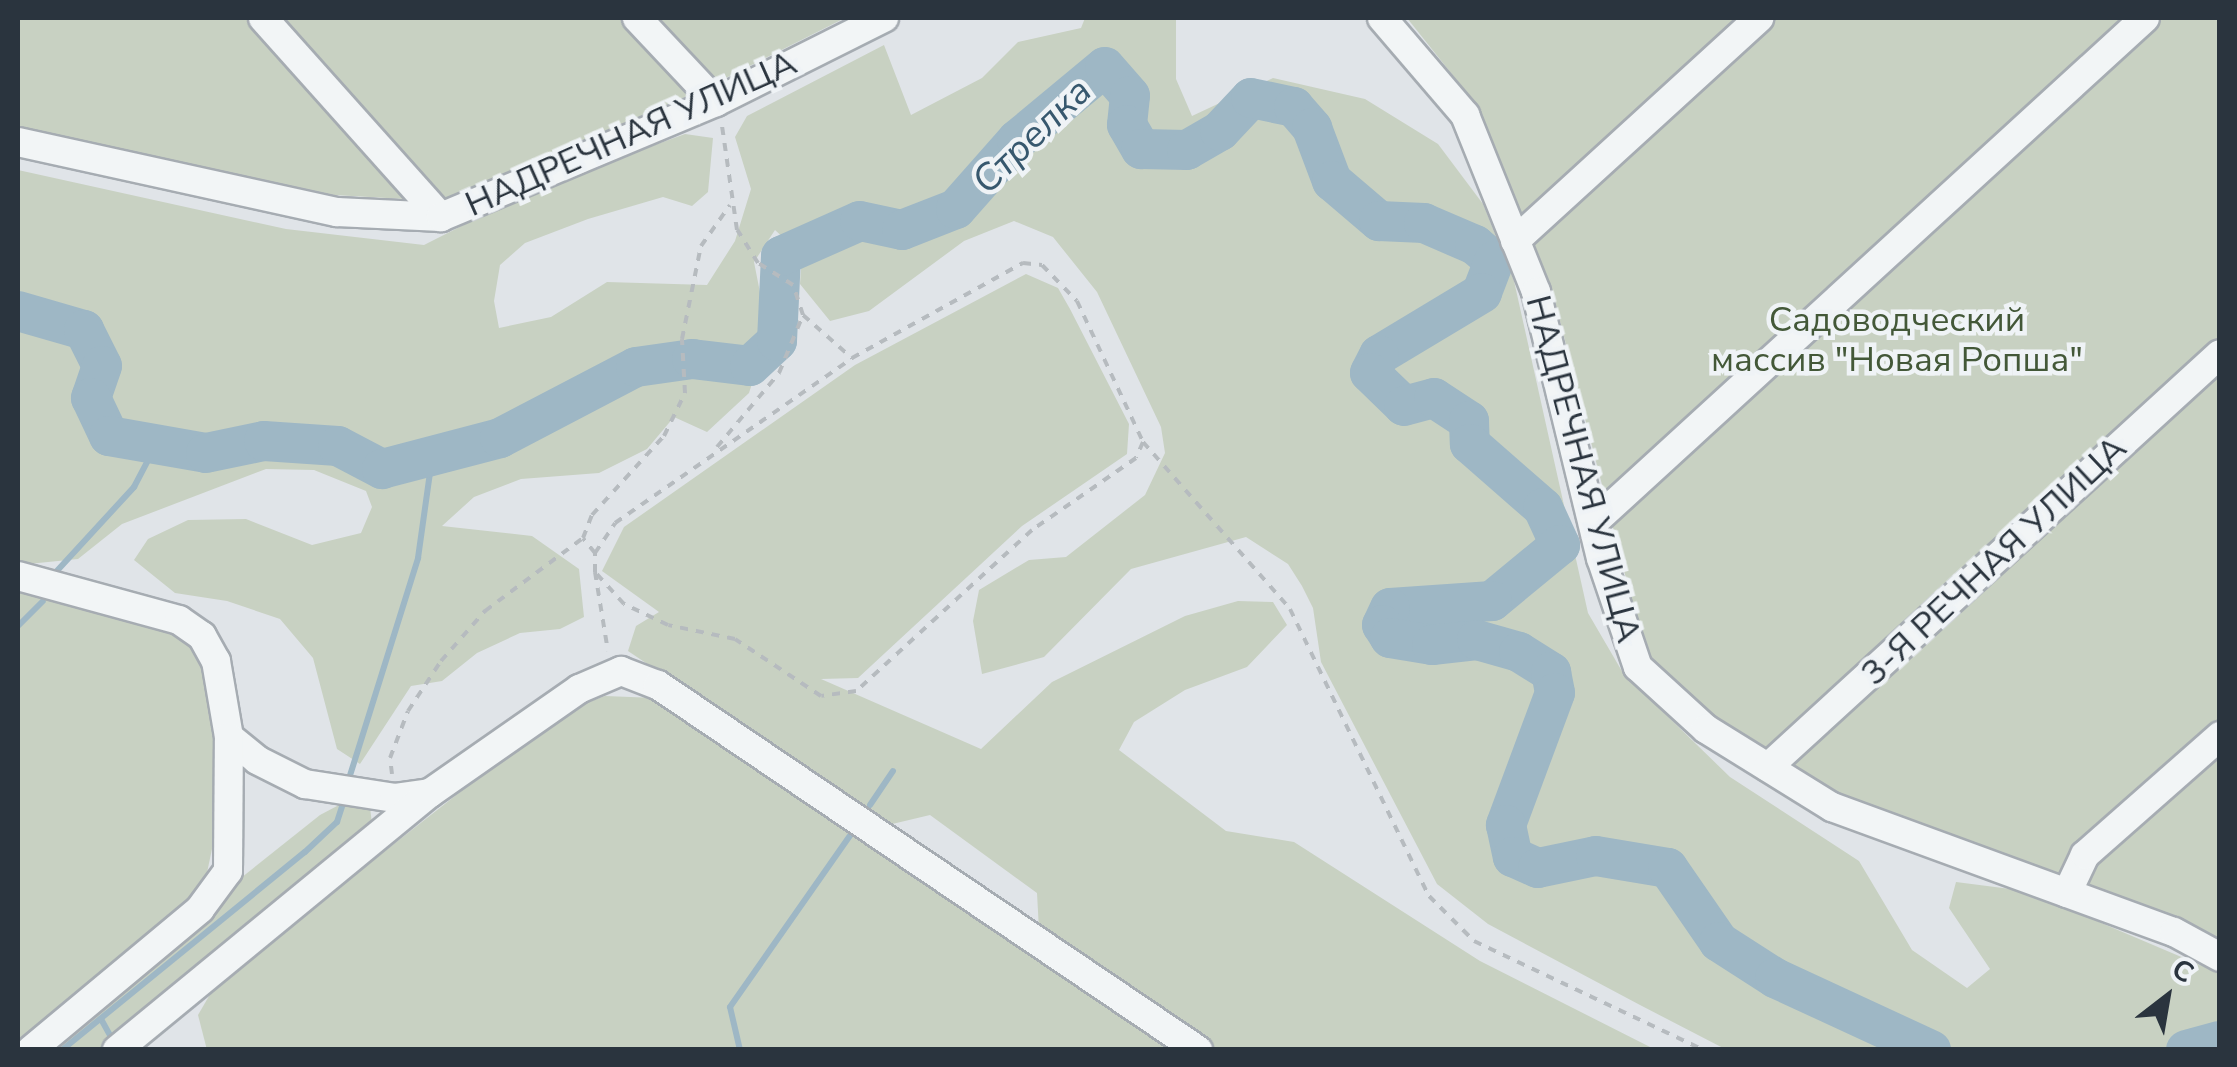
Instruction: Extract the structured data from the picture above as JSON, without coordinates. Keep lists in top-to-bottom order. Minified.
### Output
{"streets":{"street":["НАДРЕЧНАЯ УЛИЦА","3-Я РЕЧНАЯ УЛИЦА"]},"crossings":[["НАДРЕЧНАЯ УЛИЦА","3-Я РЕЧНАЯ УЛИЦА"]],"water":["Стрелка"],"parks":["Садоводческий массив \"Новая Ропша\""],"north":"top right"}
